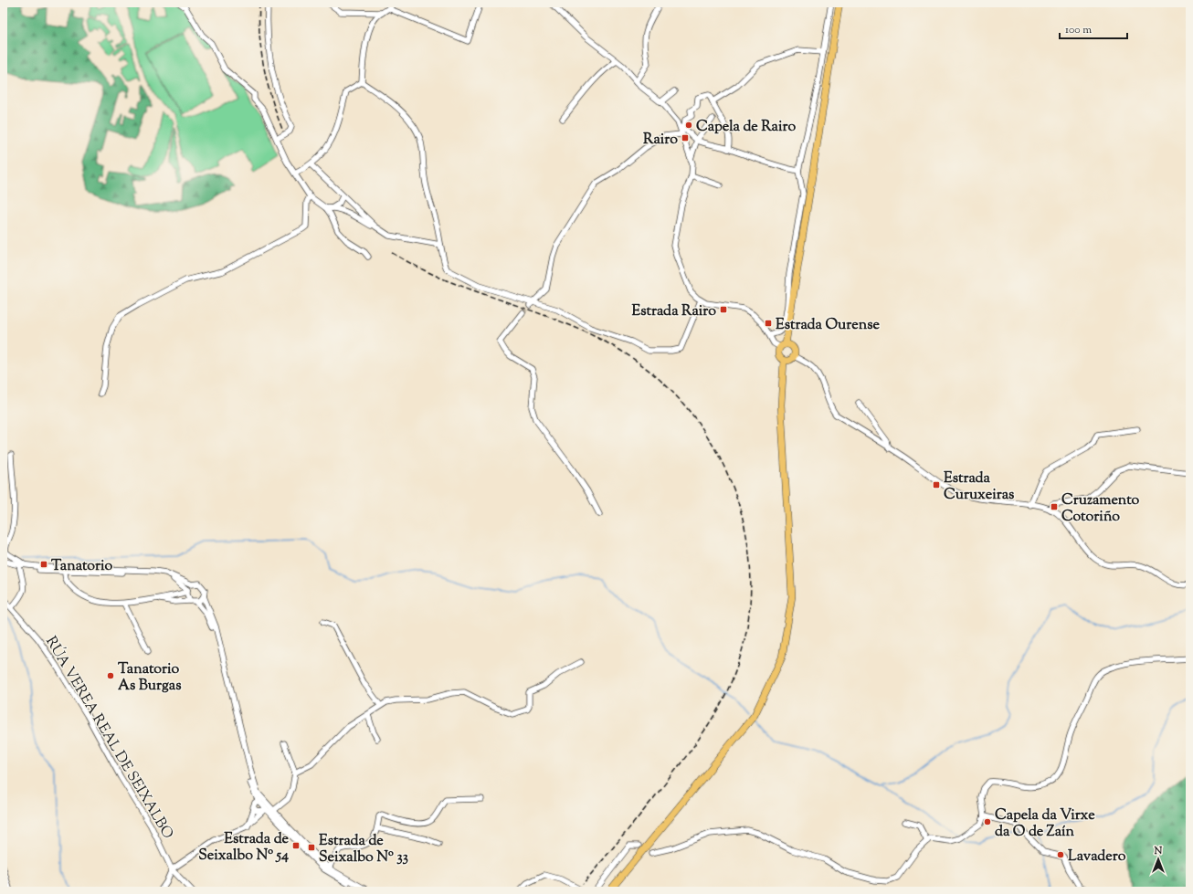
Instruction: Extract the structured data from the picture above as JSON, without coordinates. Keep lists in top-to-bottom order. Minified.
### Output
{"streets":{"street":["RÚA VEREA REAL DE SEIXALBO"]},"places":{"other":["Capela de Rairo","Tanatorio As Burgas","Capela da Virxe da O de Zaín","Lavadero"],"transit":["Rairo","Estrada Rairo","Estrada Ourense","Estrada Curuxeiras","Cruzamento Cotoriño","Tanatorio","Estrada de Seixalbo Nº 54","Estrada de Seixalbo Nº 33"]},"scale_bar":"100 m","north":"top"}
